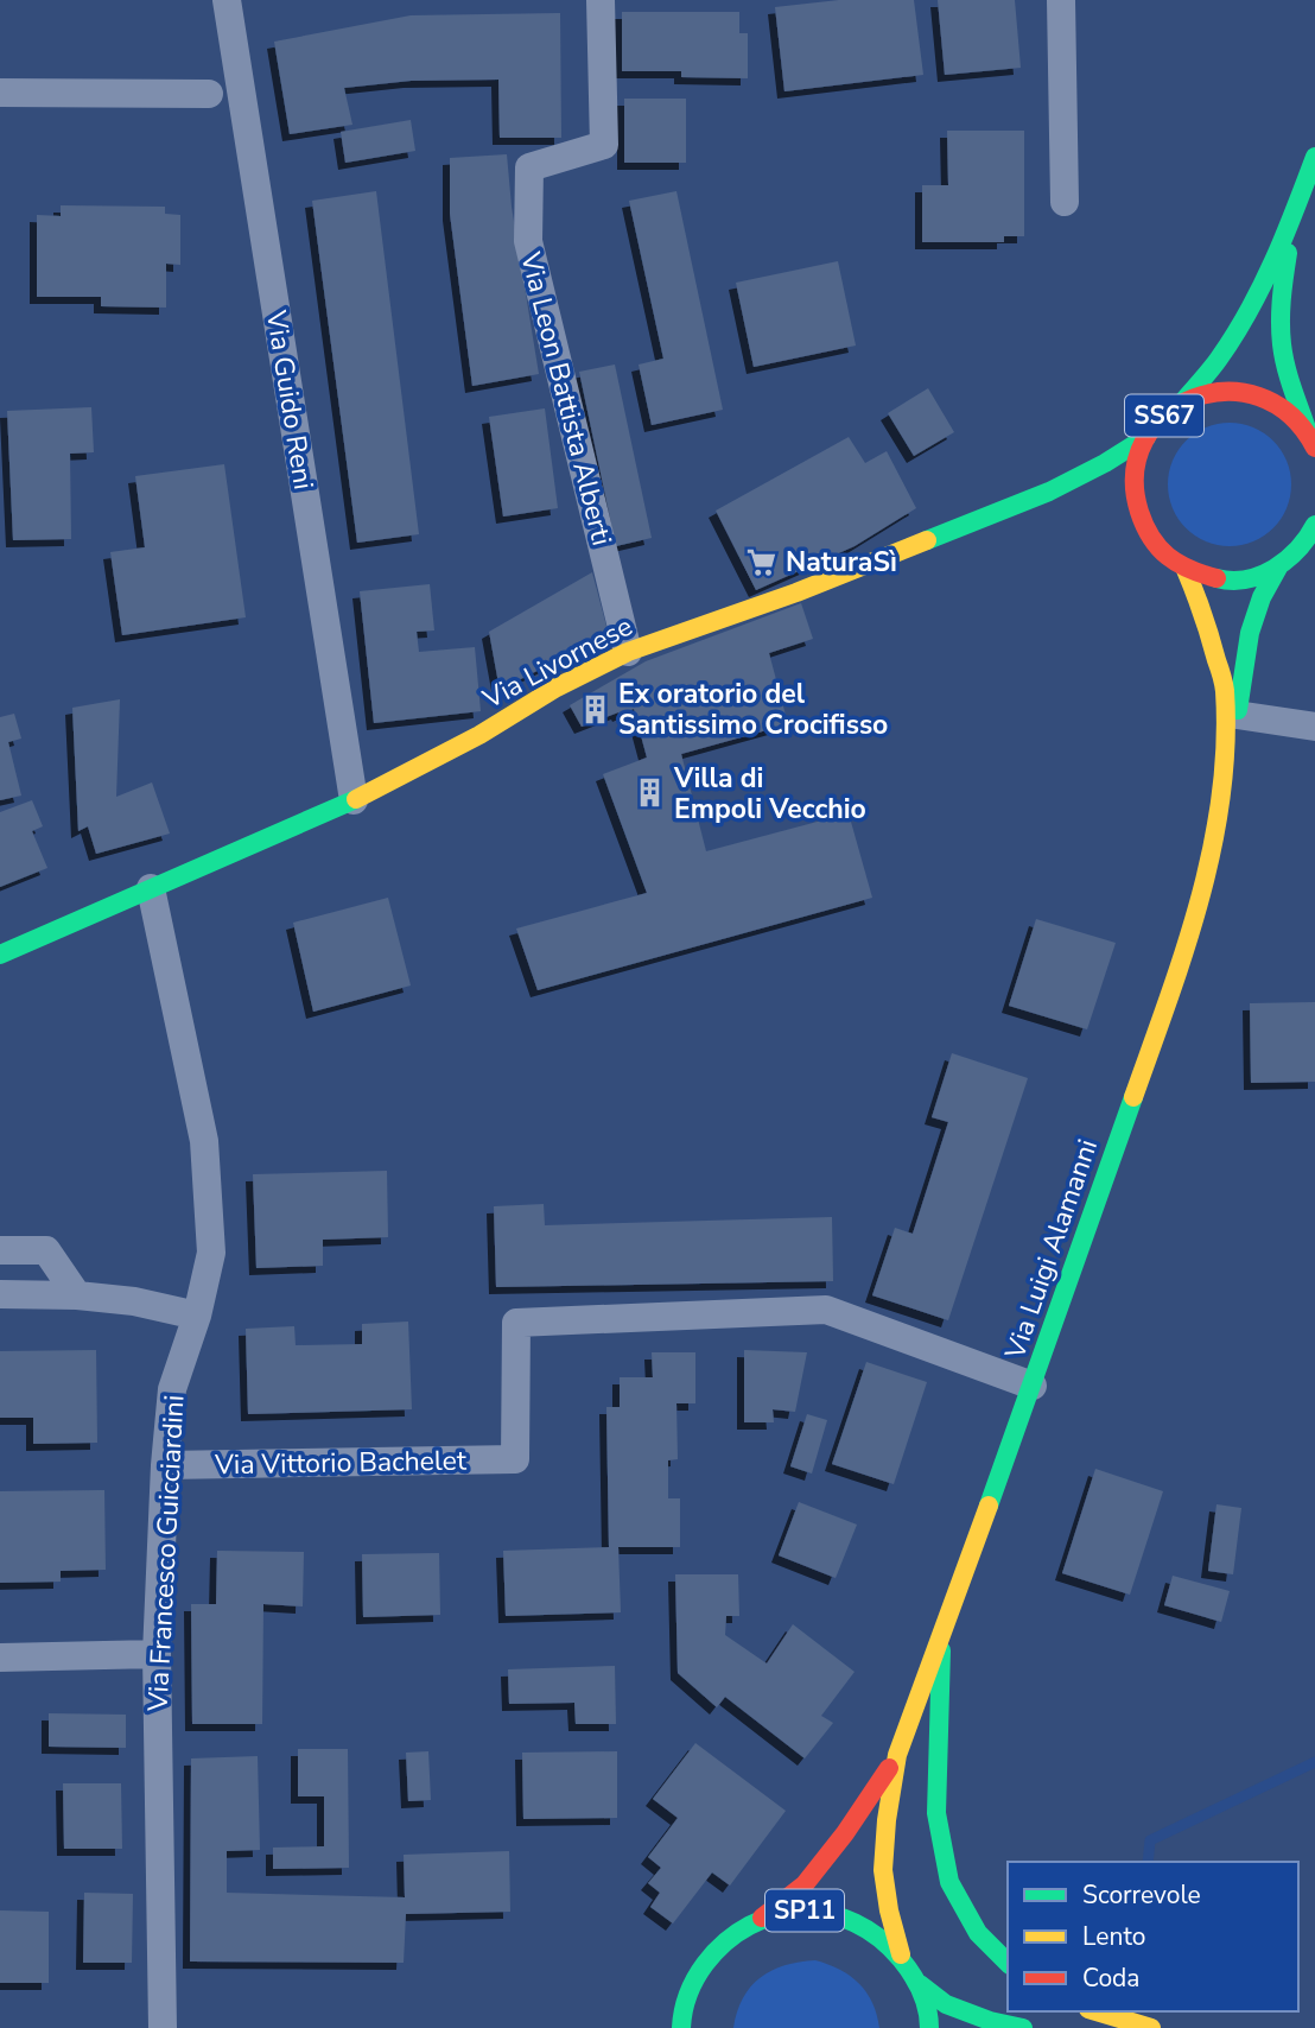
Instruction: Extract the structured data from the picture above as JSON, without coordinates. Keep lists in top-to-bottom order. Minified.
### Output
{"streets":{"main road":["SS67","Via Livornese","Via Luigi Alamanni","SP11"],"street":["Via Leon Battista Alberti","Via Guido Reni","Via Vittorio Bachelet","Via Francesco Guicciardini"]},"crossings":[["Via Leon Battista Alberti","Via Livornese"],["Via Guido Reni","Via Livornese"],["Via Livornese","Via Luigi Alamanni"],["Via Livornese","Via Francesco Guicciardini"],["Via Luigi Alamanni","Via Vittorio Bachelet"],["Via Luigi Alamanni","SP11"],["Via Vittorio Bachelet","Via Francesco Guicciardini"]],"places":{"supermarket":["NaturaSì"],"building":["Ex oratorio del Santissimo Crocifisso","Villa di Empoli Vecchio"]},"legend":["Scorrevole","Lento","Coda"]}
